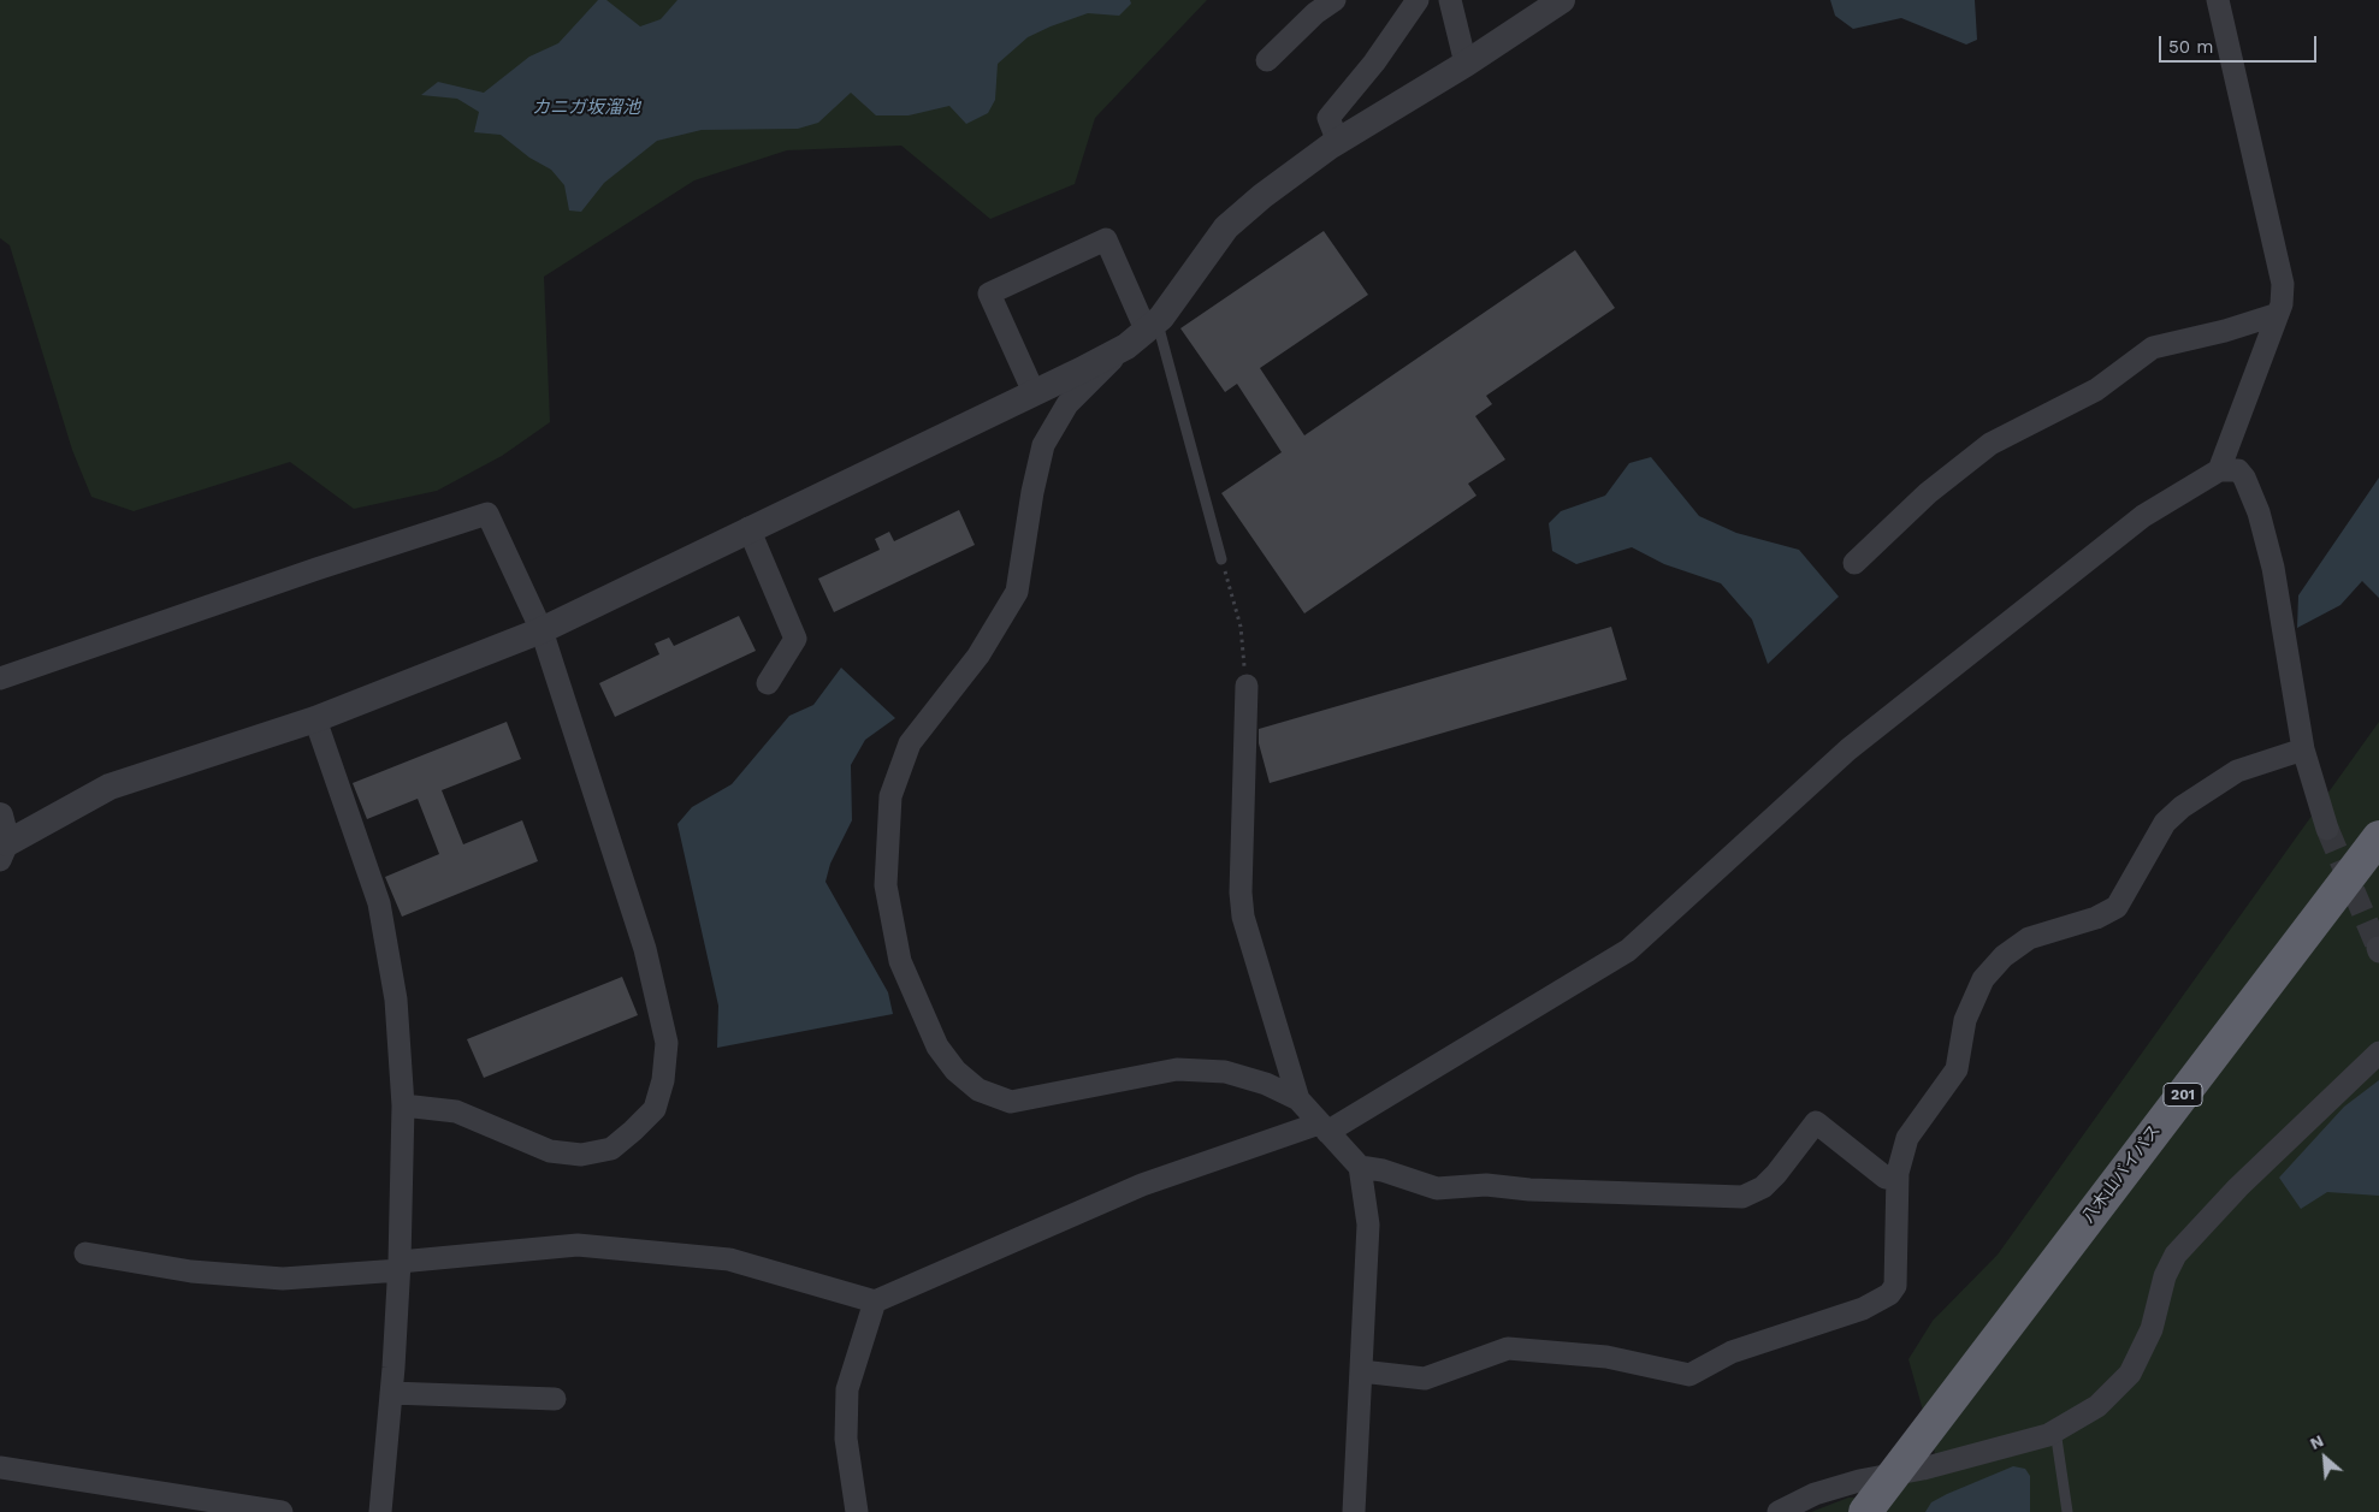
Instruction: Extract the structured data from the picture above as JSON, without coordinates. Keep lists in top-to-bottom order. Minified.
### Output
{"streets":{"highway":["201","八木山バイパス"]},"water":["カニガ坂溜池"],"scale_bar":"50 m","north":"top left"}
